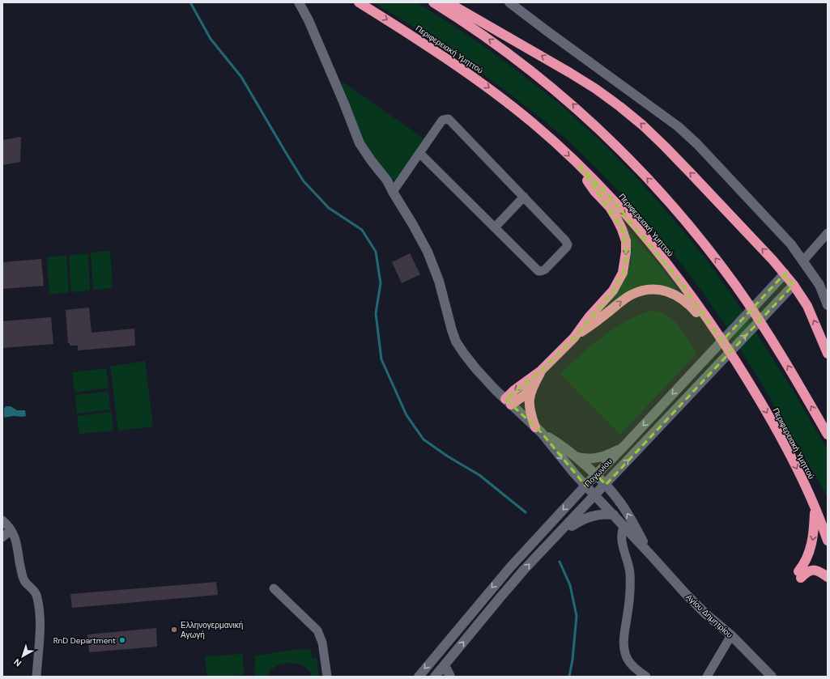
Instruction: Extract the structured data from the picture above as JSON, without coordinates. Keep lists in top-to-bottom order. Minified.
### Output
{"streets":{"highway":["Περιφερειακή Υμηττού"],"street":["Πογωνίου","Αγίου Δημητρίου"]},"places":["Ελληνογερμανική Αγωγή","RnD Department"],"north":"bottom left"}
